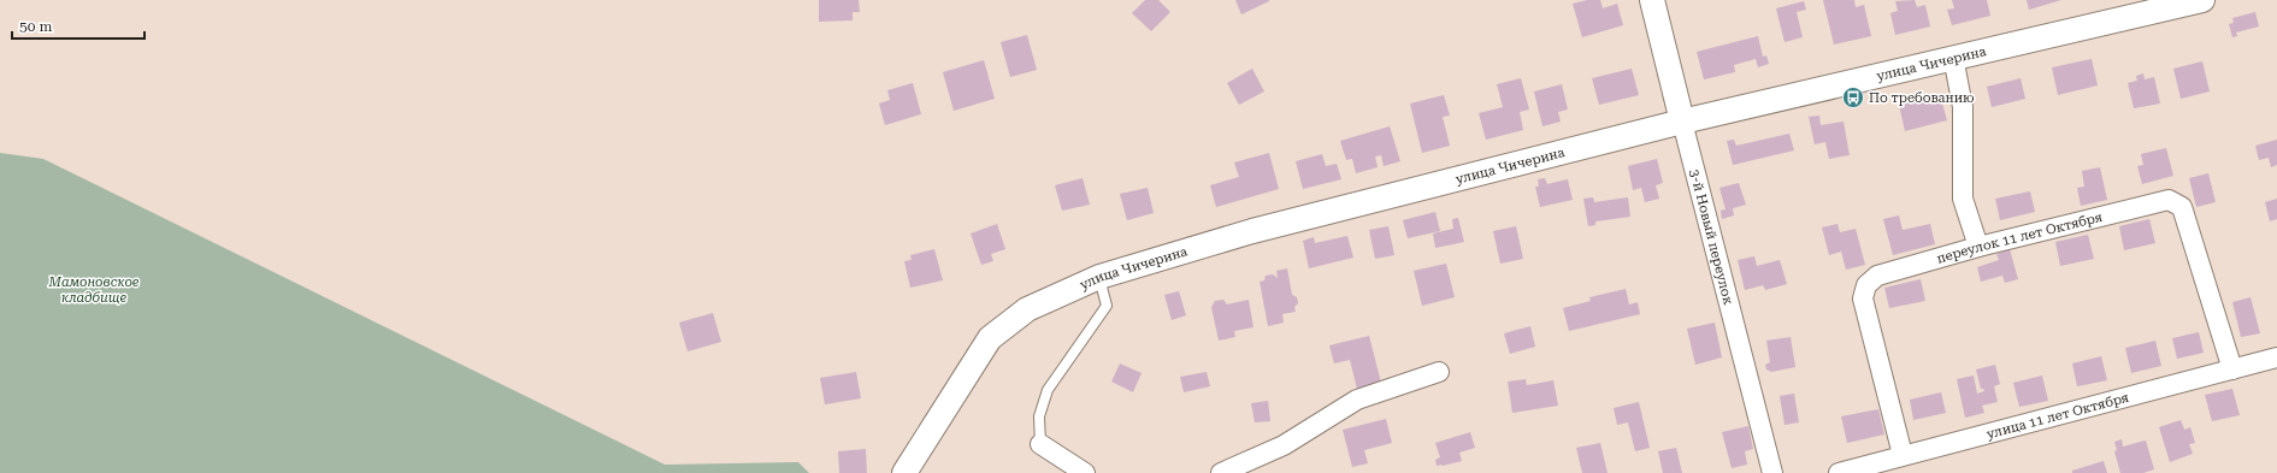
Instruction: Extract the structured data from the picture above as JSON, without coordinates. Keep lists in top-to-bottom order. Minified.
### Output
{"streets":{"street":["улица Чичерина","3-й Новый переулок","переулок 11 лет Октября","улица 11 лет Октября"]},"crossings":[["улица Чичерина","3-й Новый переулок"],["переулок 11 лет Октября","улица 11 лет Октября"]],"parks":["Мамоновское кладбище"],"places":{"bus stop":["По требованию"]},"scale_bar":"50 m"}
